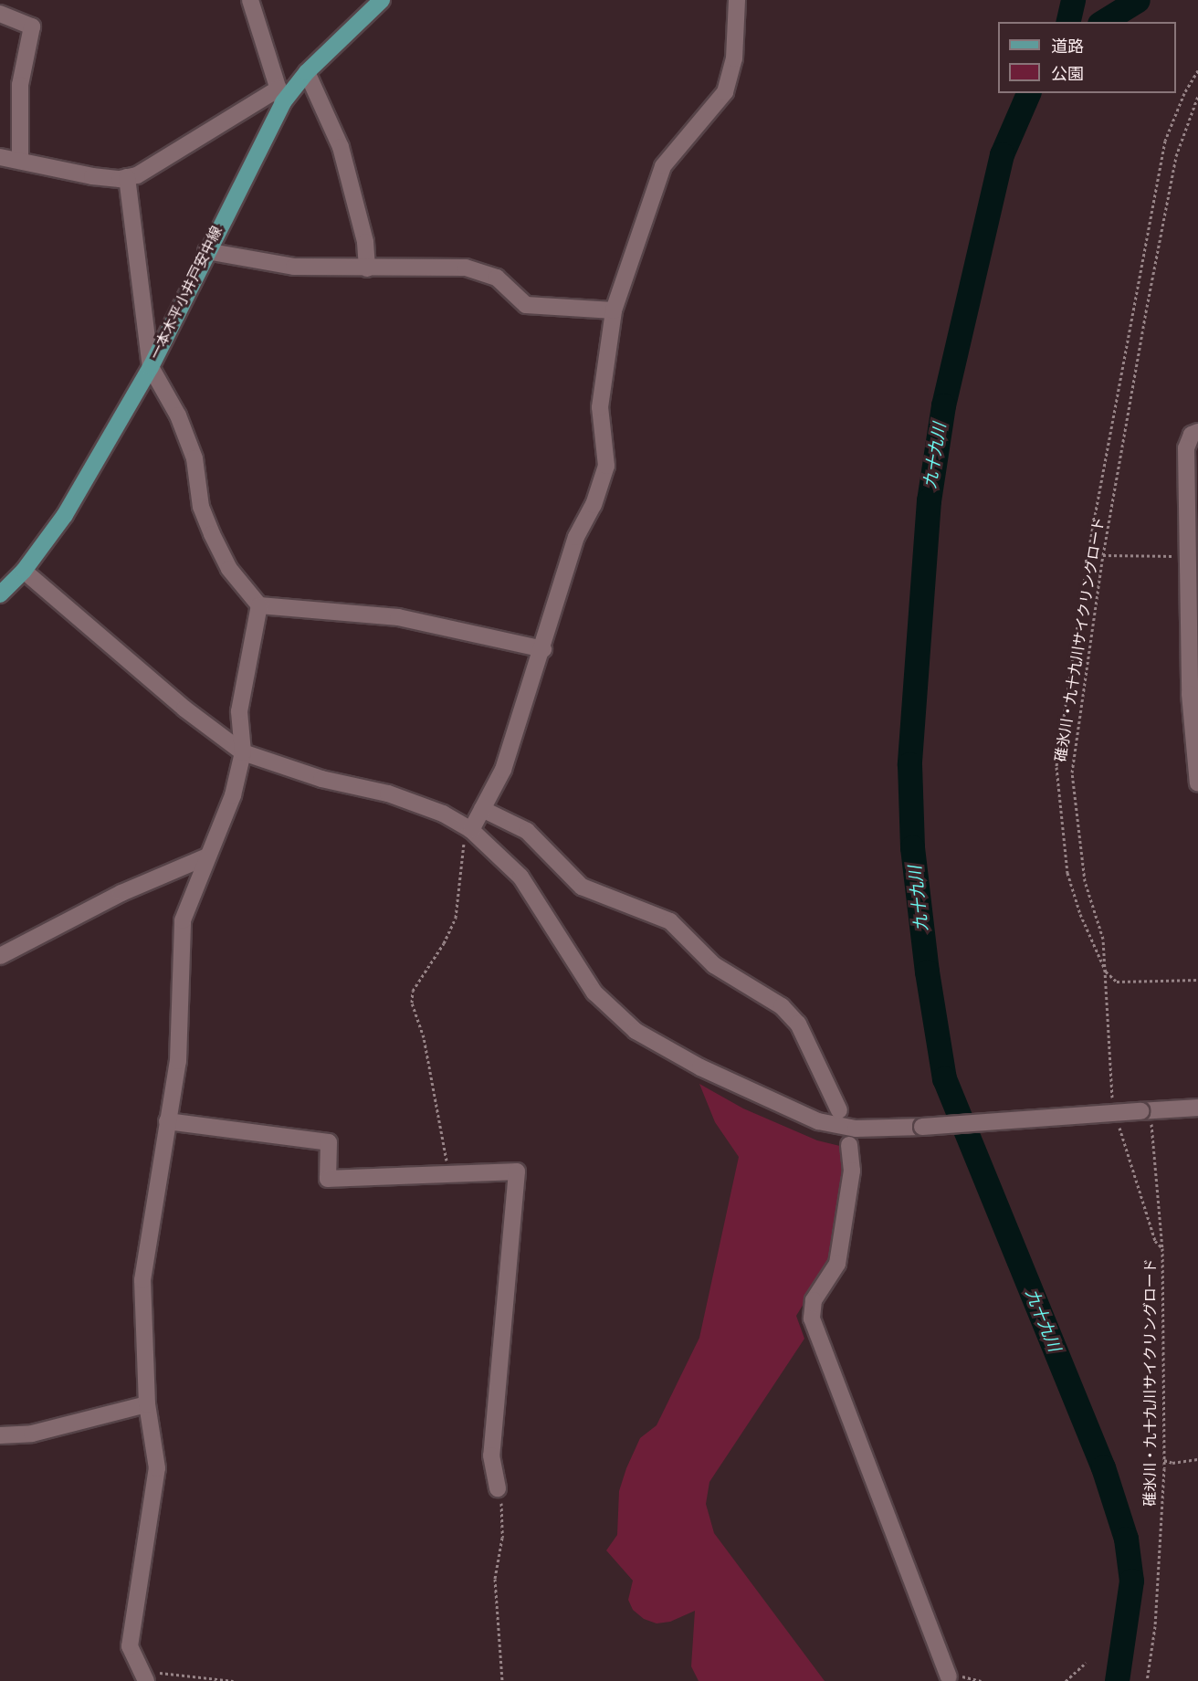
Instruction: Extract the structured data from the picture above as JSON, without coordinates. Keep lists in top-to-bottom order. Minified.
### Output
{"streets":{"main road":["一本木平小井戸安中線"],"path":["碓氷川・九十九川サイクリングロード"]},"water":["九十九川"],"legend":["道路","公園"]}
